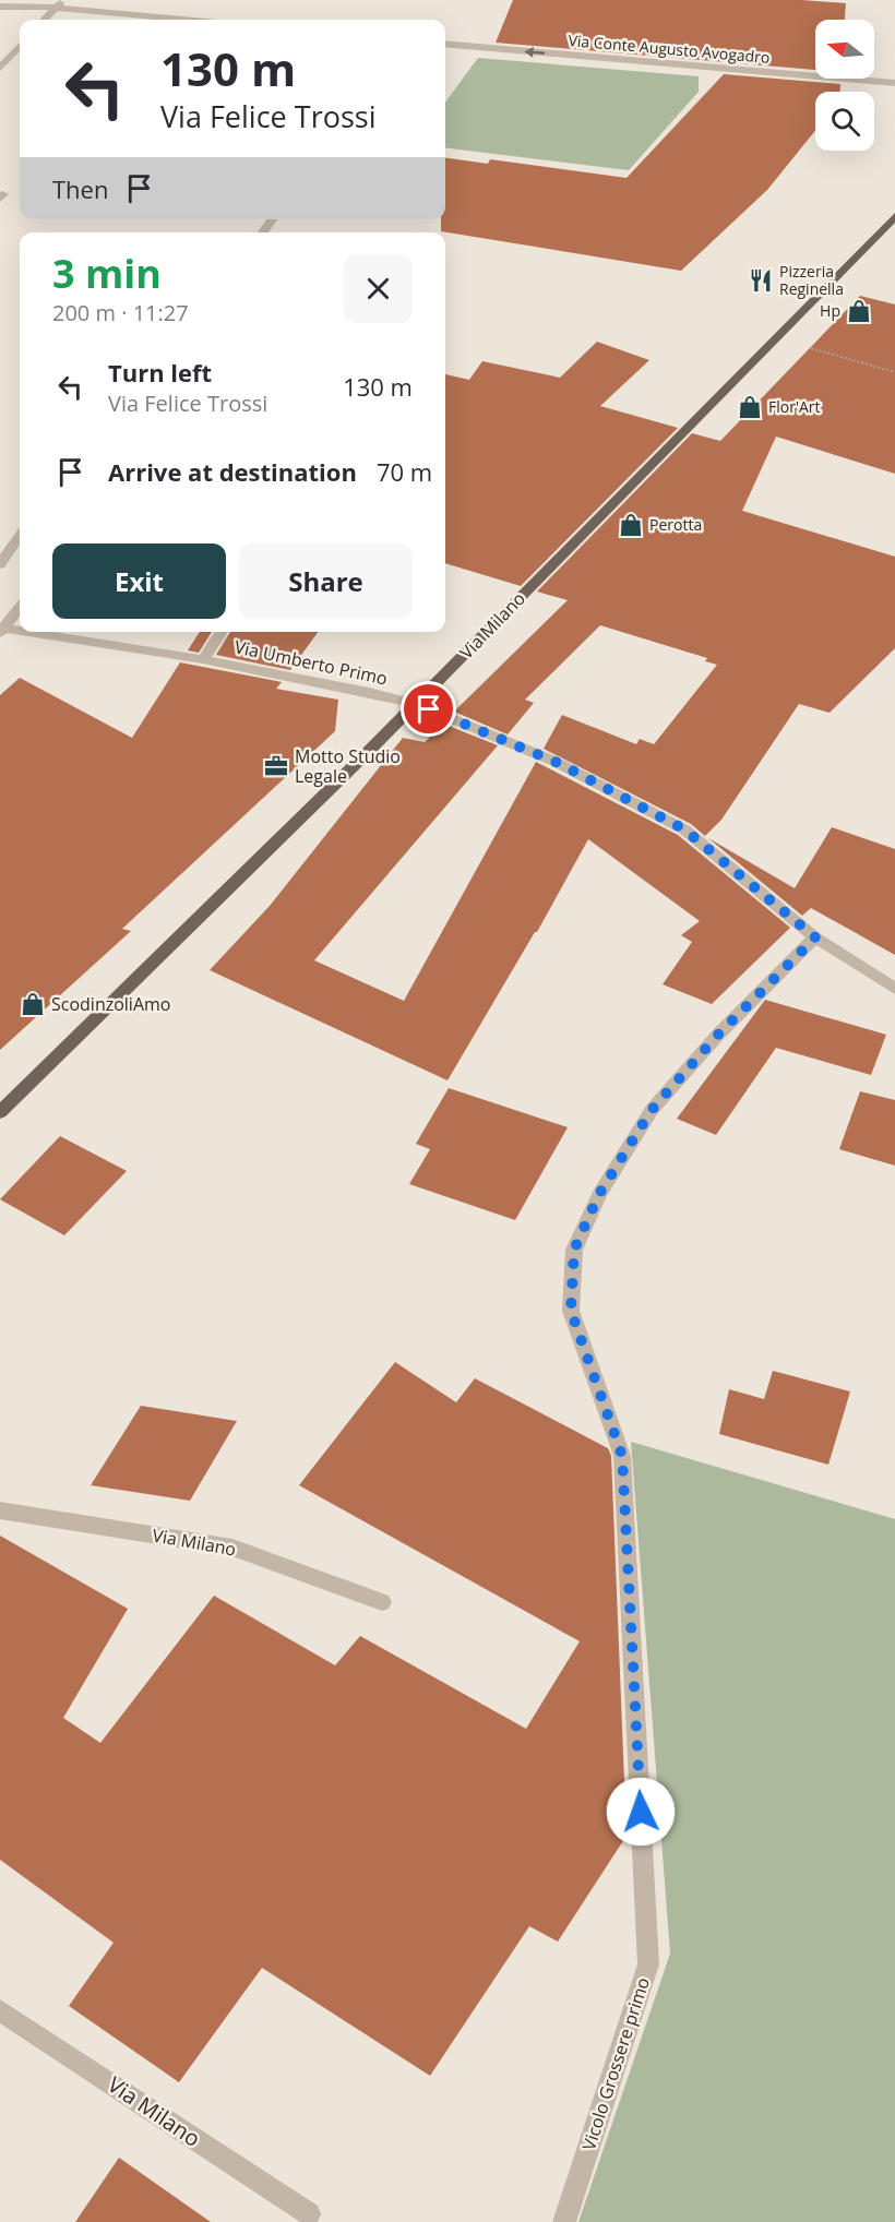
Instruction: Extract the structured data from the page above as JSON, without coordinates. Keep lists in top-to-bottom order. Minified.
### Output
{"streets":{"main road":["Via Milano"],"street":["Via Conte Augusto Avogadro","Via Umberto Primo","Vicolo Grossere primo"]},"crossings":[["Via Milano","Via Umberto Primo"],["Via Umberto Primo","Vicolo Grossere primo"]],"one_way":["Via Conte Augusto Avogadro"],"places":{"restaurant":["Pizzeria Reginella"],"shop":["Hp","Flor'Art","Perotta","ScodinzoliAmo"],"office":["Motto Studio Legale"]},"north":"left","page":{"turn":["130 m","Via Felice Trossi"],"then":"Then","heading":["3 min","200 m · 11:27"],"list":[{"name":"Turn left","note":"Via Felice Trossi","value":"130 m"},{"name":"Arrive at destination","value":"70 m"}],"buttons":["Exit","Share"]}}
